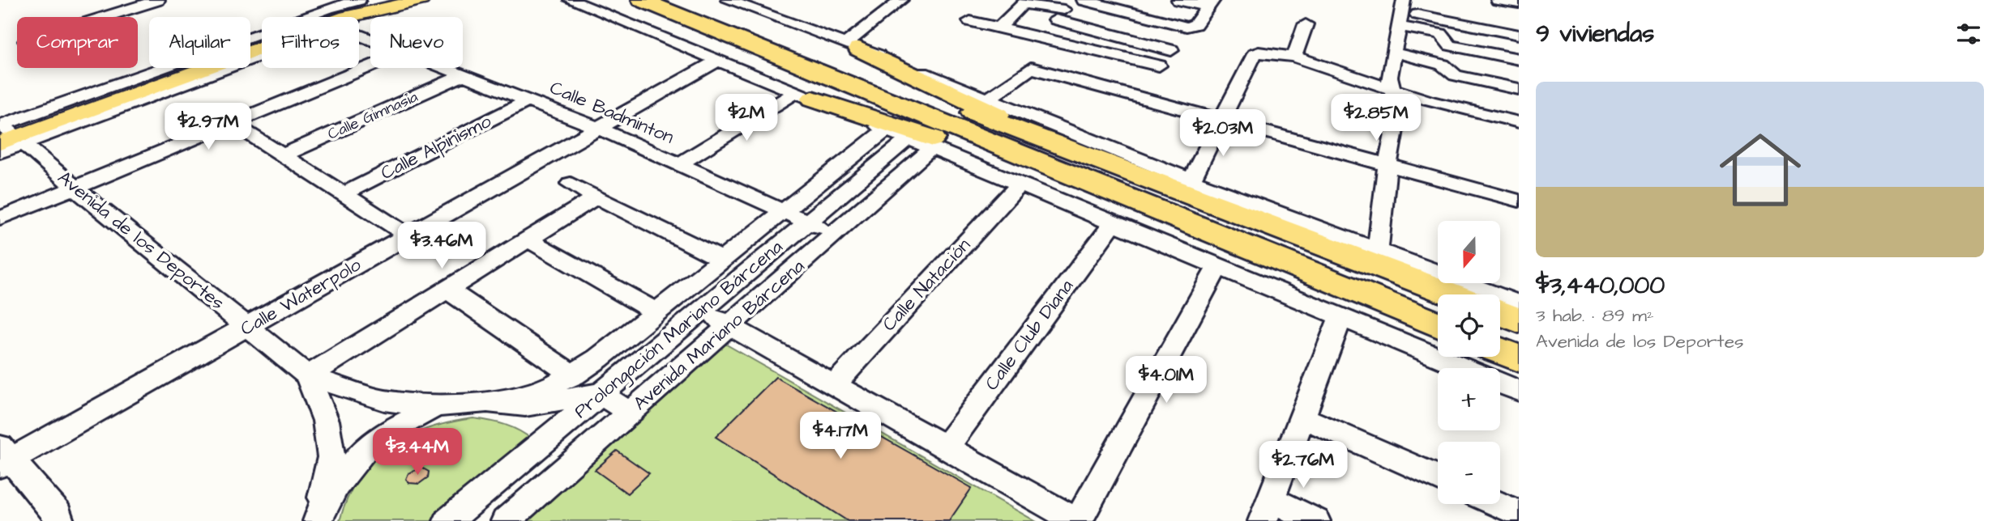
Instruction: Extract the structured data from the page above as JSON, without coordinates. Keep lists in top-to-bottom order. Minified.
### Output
{"streets":{"street":["Calle Badminton","Calle Gimnasia","Calle Alpinismo","Avenida de los Deportes","Calle Natación","Calle Waterpolo","Prolongación Mariano Bárcena","Avenida Mariano Bárcena","Calle Club Diana"]},"crossings":[["Calle Badminton","Calle Gimnasia"],["Calle Badminton","Calle Alpinismo"],["Calle Badminton","Calle Waterpolo"],["Calle Badminton","Prolongación Mariano Bárcena"],["Calle Badminton","Avenida Mariano Bárcena"],["Avenida de los Deportes","Calle Waterpolo"],["Avenida de los Deportes","Prolongación Mariano Bárcena"]],"north":"bottom","page":{"heading":"9 viviendas","chip":["Comprar","Alquilar","Filtros","Nuevo"],"list":[{"name":"$3,440,000","note":"3 hab. · 89 m² · Avenida de los Deportes"}],"price":["$2M","$2.85M","$2.97M","$2.03M","$3.46M","$4.01M","$4.17M","$3.44M","$2.76M"],"map_buttons":["+","−"]}}
